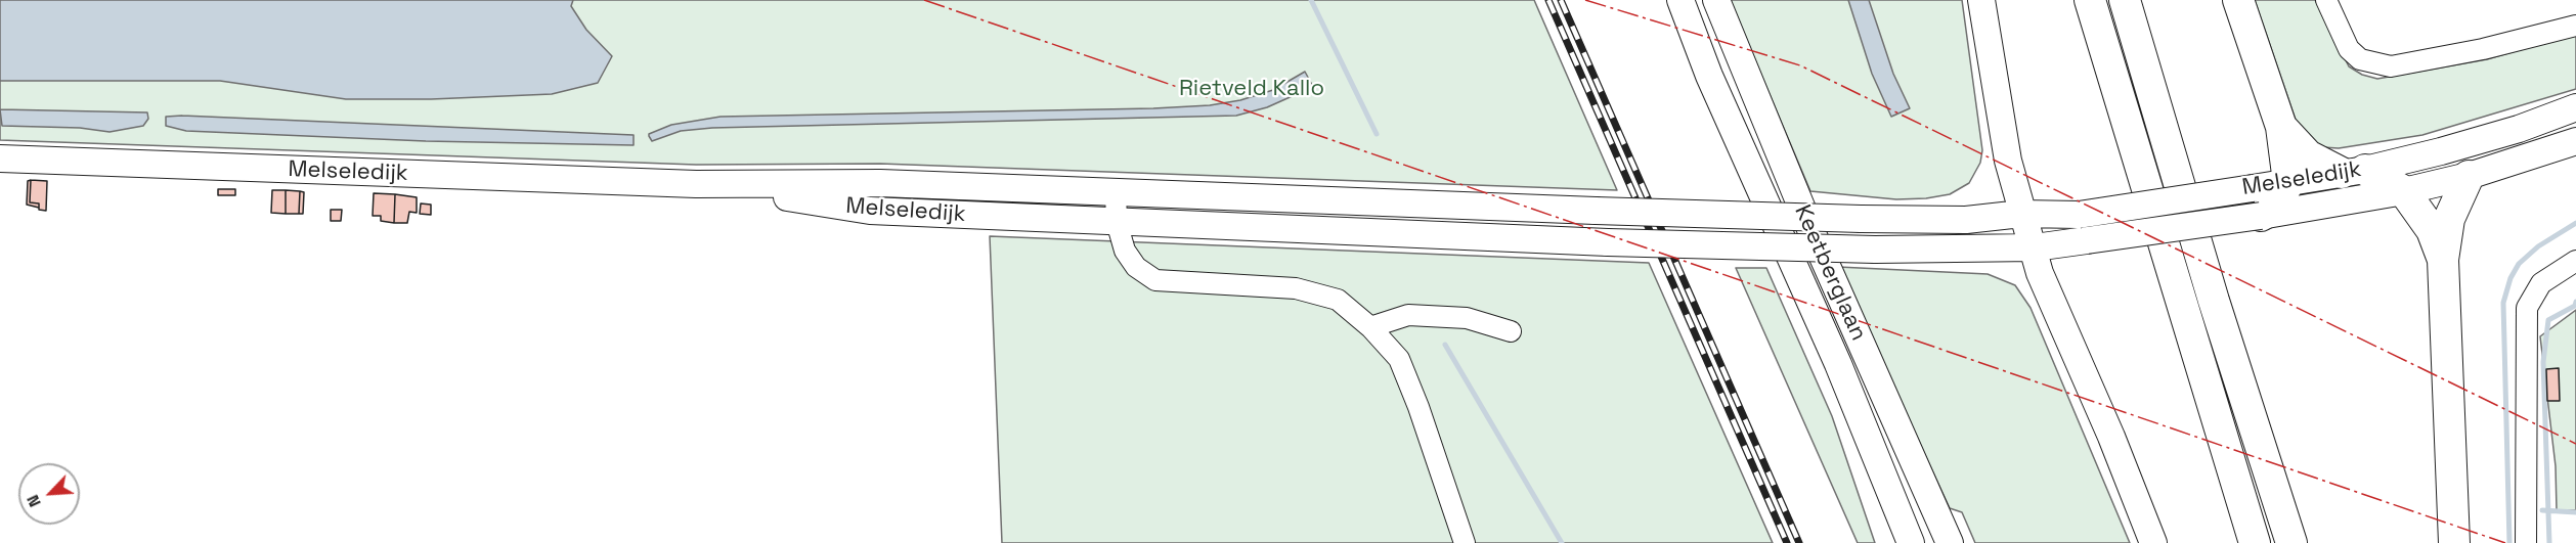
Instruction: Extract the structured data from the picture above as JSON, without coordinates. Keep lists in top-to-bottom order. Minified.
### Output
{"streets":{"main road":["Melseledijk","Keetberglaan"]},"parks":["Rietveld Kallo"],"north":"bottom left"}
